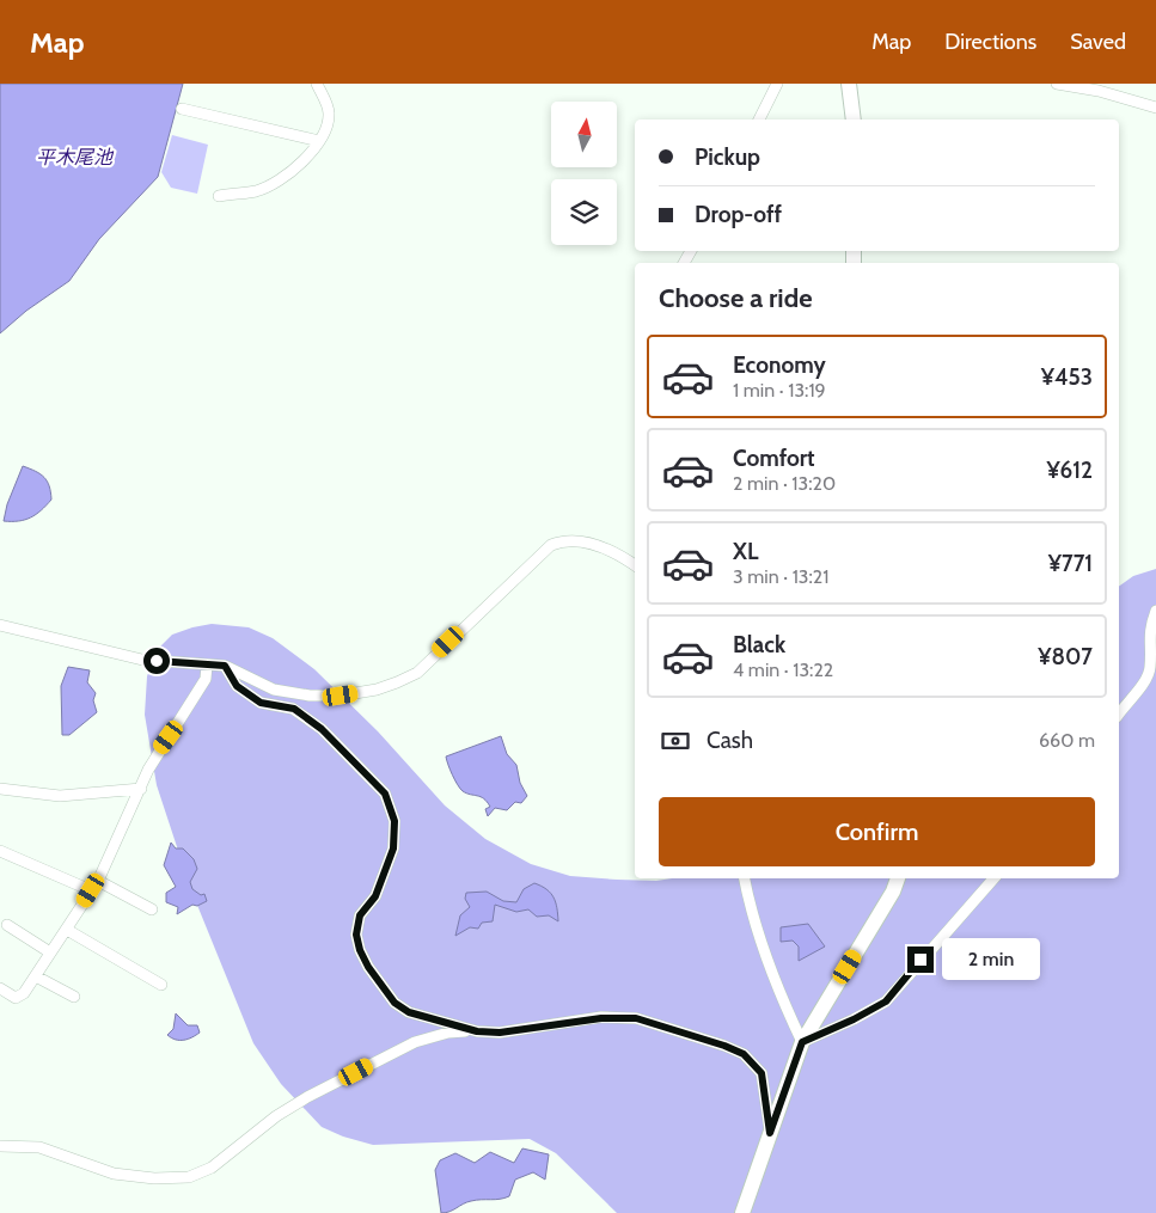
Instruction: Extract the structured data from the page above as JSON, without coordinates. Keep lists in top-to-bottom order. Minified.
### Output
{"water":["平木尾池"],"north":"top","page":{"header":"Map","nav":["Map","Directions","Saved"],"banner":["Pickup","Drop-off"],"heading":"Choose a ride","list":[{"name":"Economy","note":"1 min · 13:19","value":"¥453"},{"name":"Comfort","note":"2 min · 13:20","value":"¥612"},{"name":"XL","note":"3 min · 13:21","value":"¥771"},{"name":"Black","note":"4 min · 13:22","value":"¥807"}],"pay":["Cash","660 m"],"buttons":"Confirm","bubble":"2 min"}}
